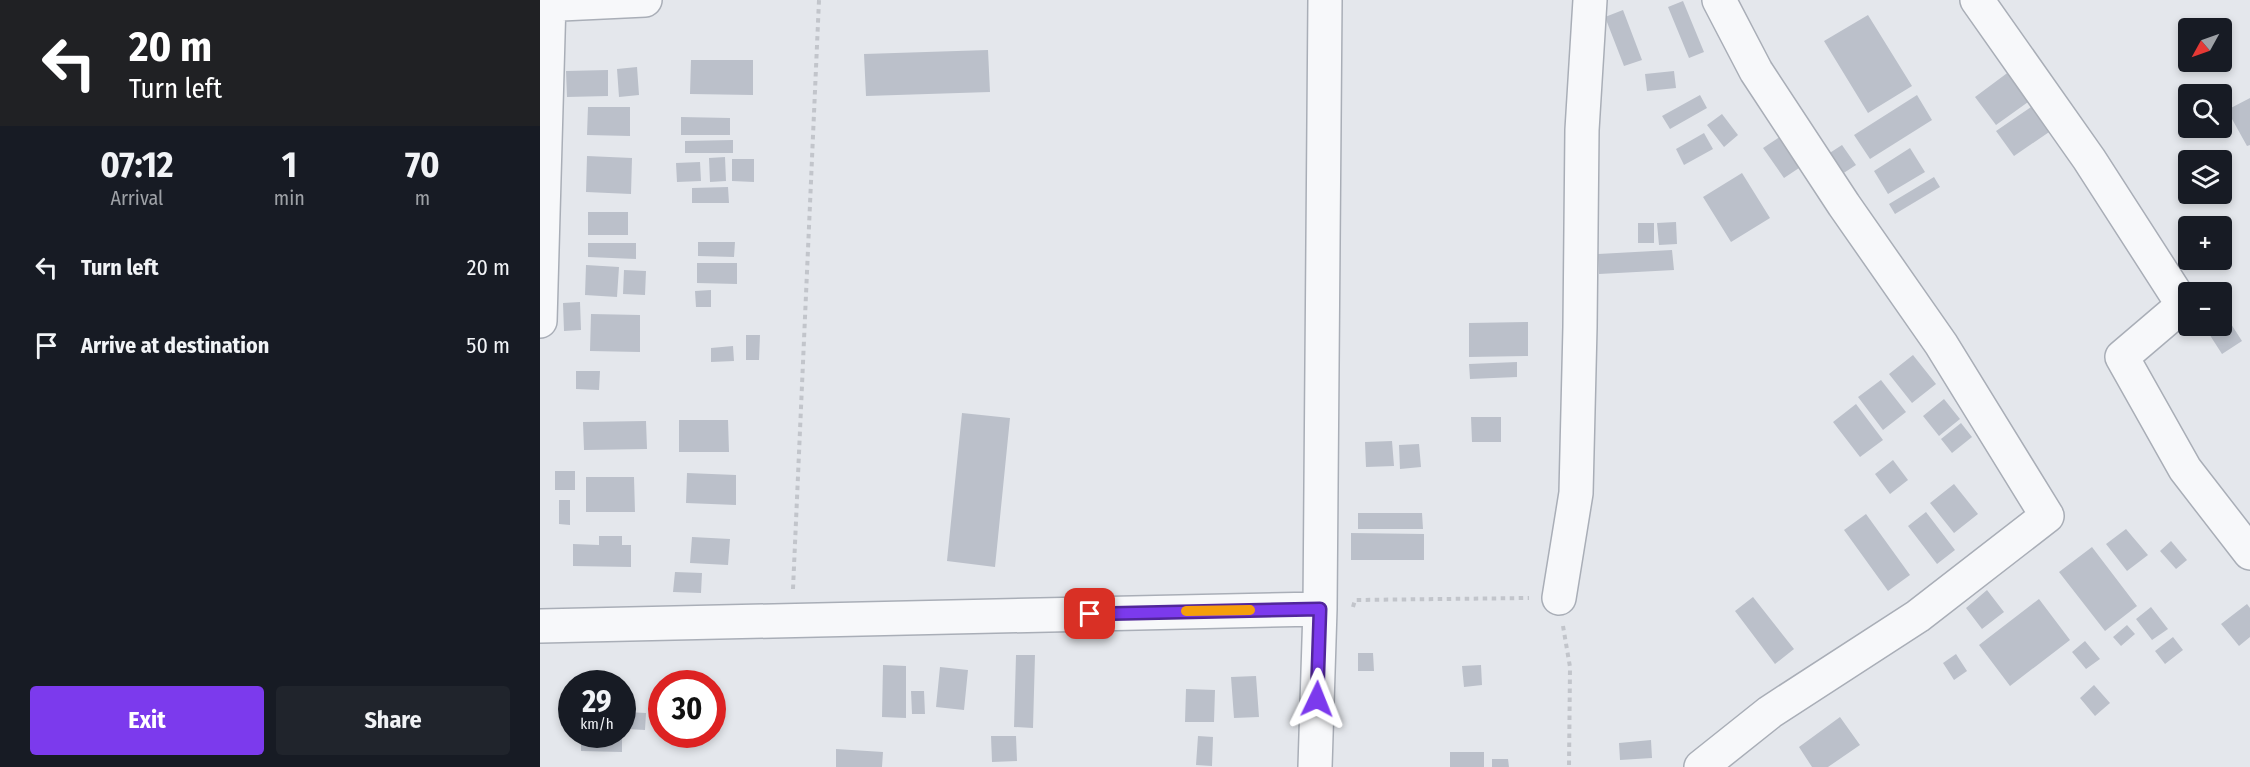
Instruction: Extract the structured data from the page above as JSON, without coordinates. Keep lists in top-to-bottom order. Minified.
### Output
{"north":"bottom left","page":{"turn":["20 m","Turn left"],"map_buttons":["+","−"],"eta":["07:12","Arrival","1","min","70","m"],"list":[{"name":"Turn left","value":"20 m"},{"name":"Arrive at destination","value":"50 m"}],"speed":"29 km/h","limit":"30","buttons":["Exit","Share"]}}
